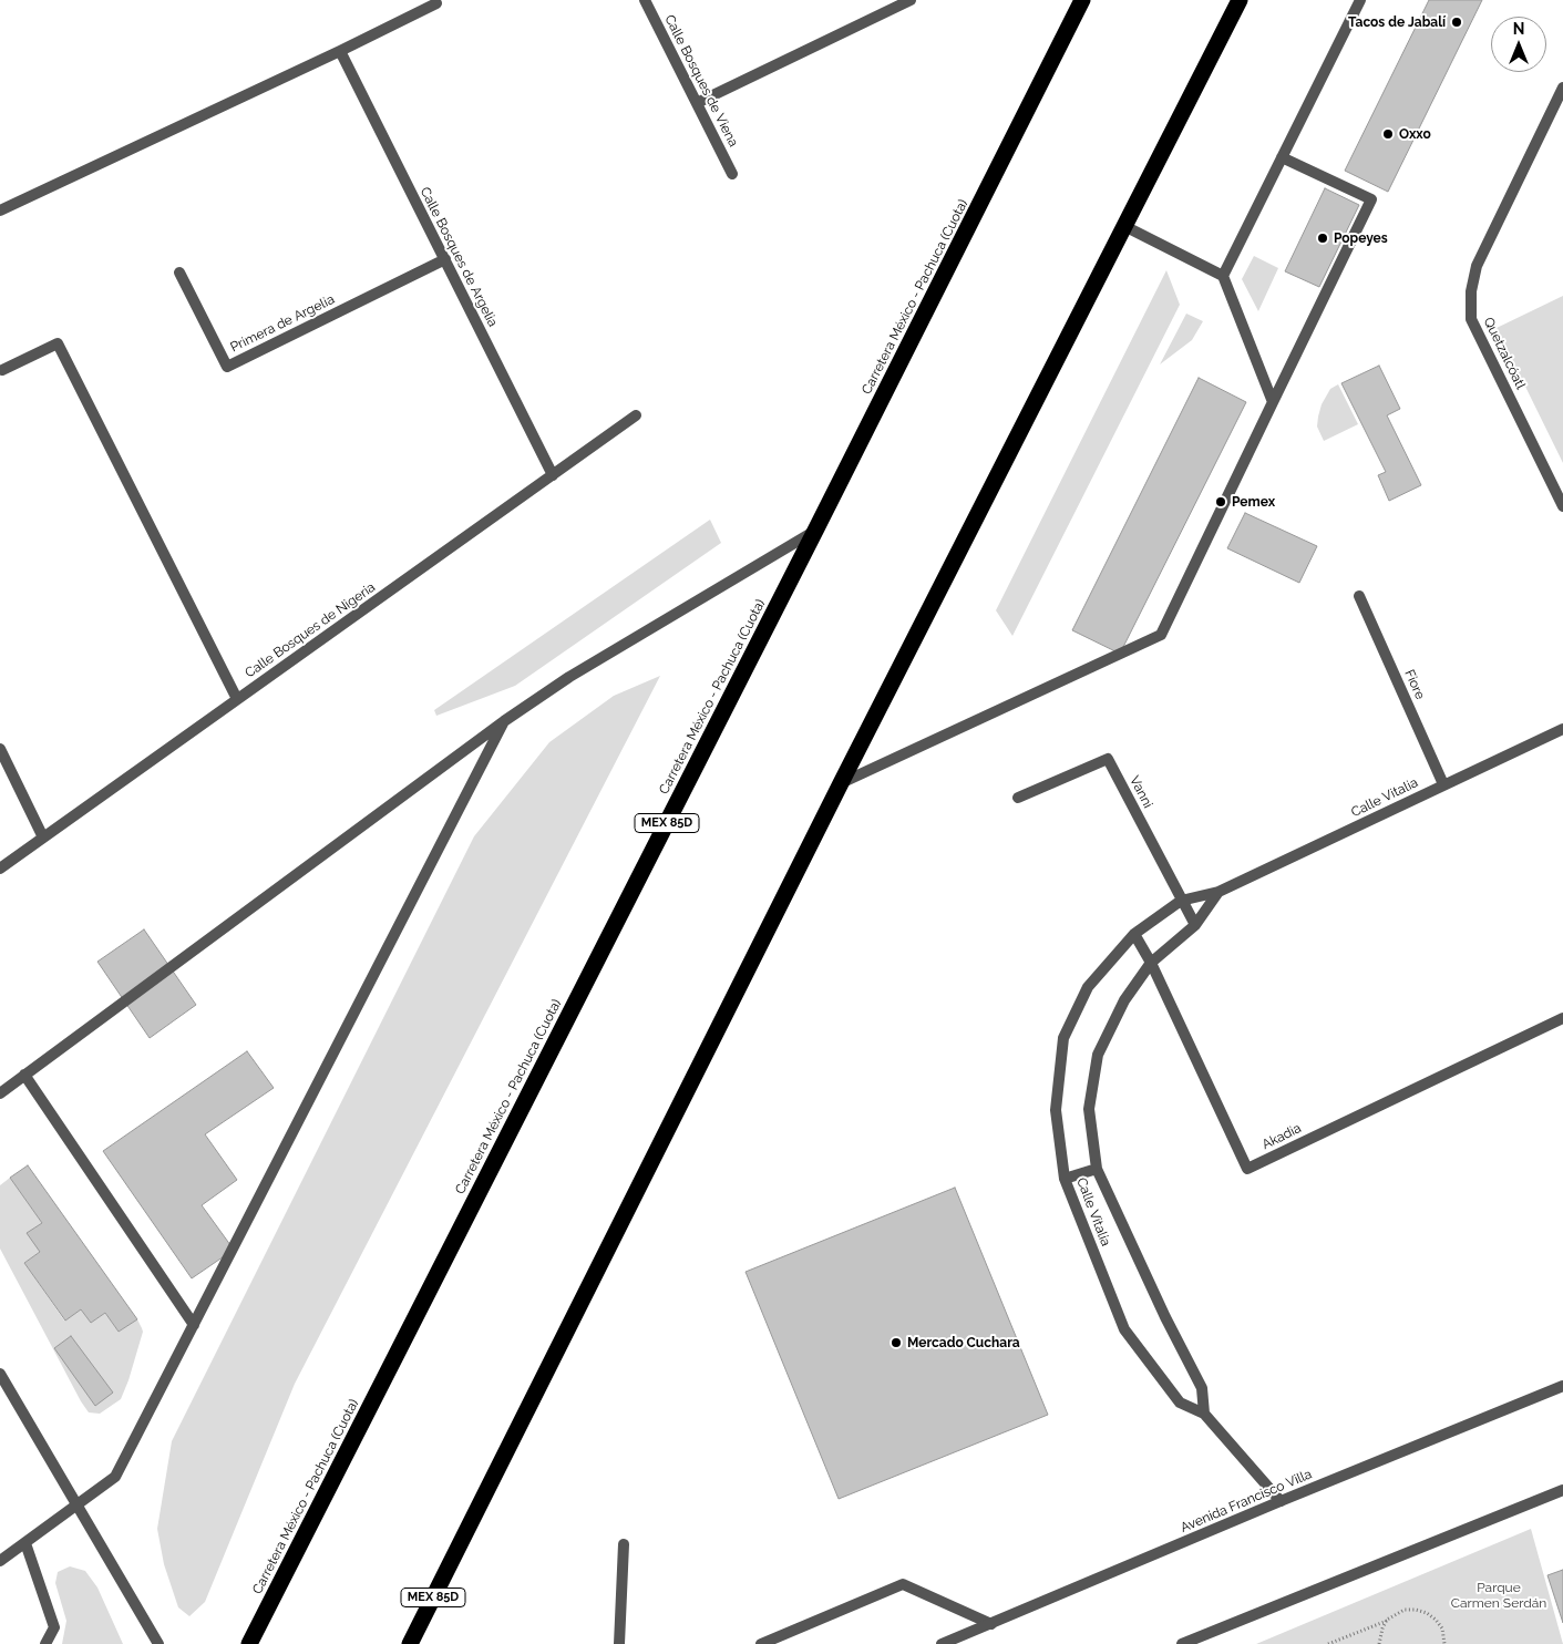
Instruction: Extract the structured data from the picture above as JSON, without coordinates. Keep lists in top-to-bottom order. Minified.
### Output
{"streets":{"highway":["Carretera México - Pachuca (Cuota)","MEX 85D"],"street":["Calle Bosques de Viena","Calle Bosques de Argelia","Primera de Argelia","Quetzalcóatl","Calle Bosques de Nigeria","Fiore","Vanni","Calle Vitalia","Akadia","Avenida Francisco Villa"]},"crossings":[["Calle Bosques de Argelia","Primera de Argelia"],["Calle Bosques de Argelia","Calle Bosques de Nigeria"],["Fiore","Calle Vitalia"],["Vanni","Calle Vitalia"],["Calle Vitalia","Akadia"],["Calle Vitalia","Avenida Francisco Villa"]],"parks":["Parque Carmen Serdán"],"places":["Tacos de Jabalí","Oxxo","Popeyes","Pemex","Mercado Cuchara"],"north":"top"}
